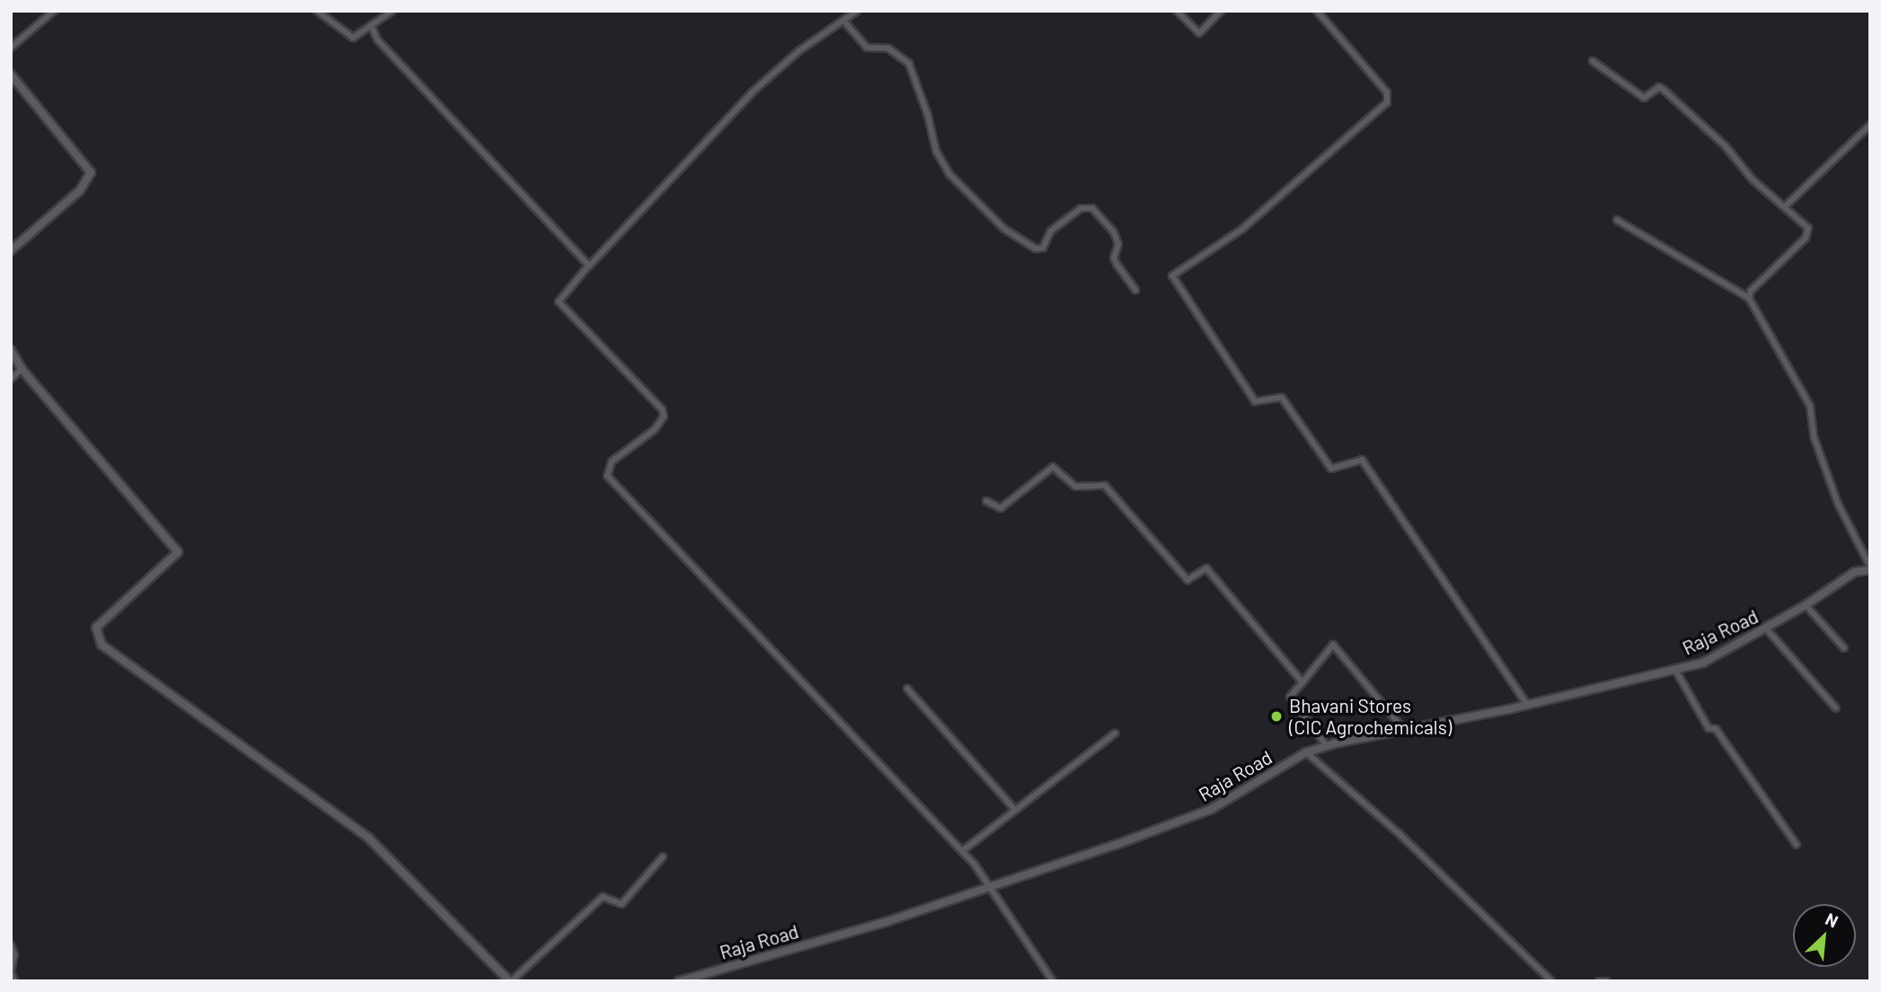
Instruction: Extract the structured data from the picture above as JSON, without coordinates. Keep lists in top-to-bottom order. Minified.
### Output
{"streets":{"street":["Raja Road"]},"places":["Bhavani Stores (CIC Agrochemicals)"],"north":"top right"}
